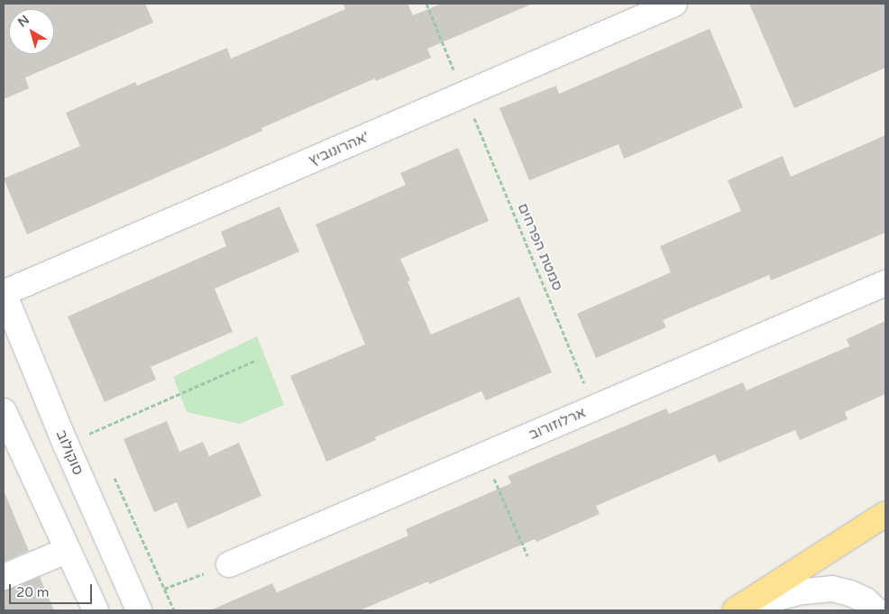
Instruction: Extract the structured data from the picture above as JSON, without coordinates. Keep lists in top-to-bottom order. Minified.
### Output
{"streets":{"street":["אהרונוביץ'","ארלוזורוב","סוקולוב"],"path":["סמטת הפרחים"]},"crossings":[["אהרונוביץ'","סמטת הפרחים"],["אהרונוביץ'","סוקולוב"],["סמטת הפרחים","ארלוזורוב"]],"scale_bar":"20 m","north":"top left"}
